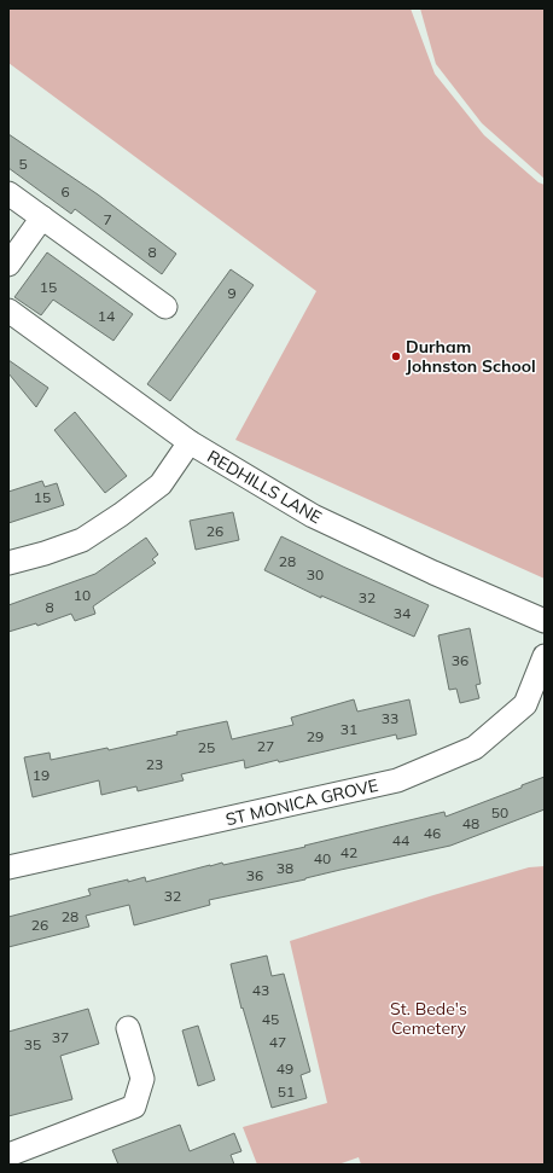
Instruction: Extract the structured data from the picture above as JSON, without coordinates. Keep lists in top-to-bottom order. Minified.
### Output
{"streets":{"street":["REDHILLS LANE","ST MONICA GROVE"]},"parks":["St. Bede's Cemetery"],"places":["Durham Johnston School"],"house_numbers":["5","6","7","8","15","9","14","15","26","28","30","10","32","8","34","36","33","31","29","27","25","23","19","50","48","46","44","42","40","38","36","32","28","26","43","45","37","47","35","49","51"]}
